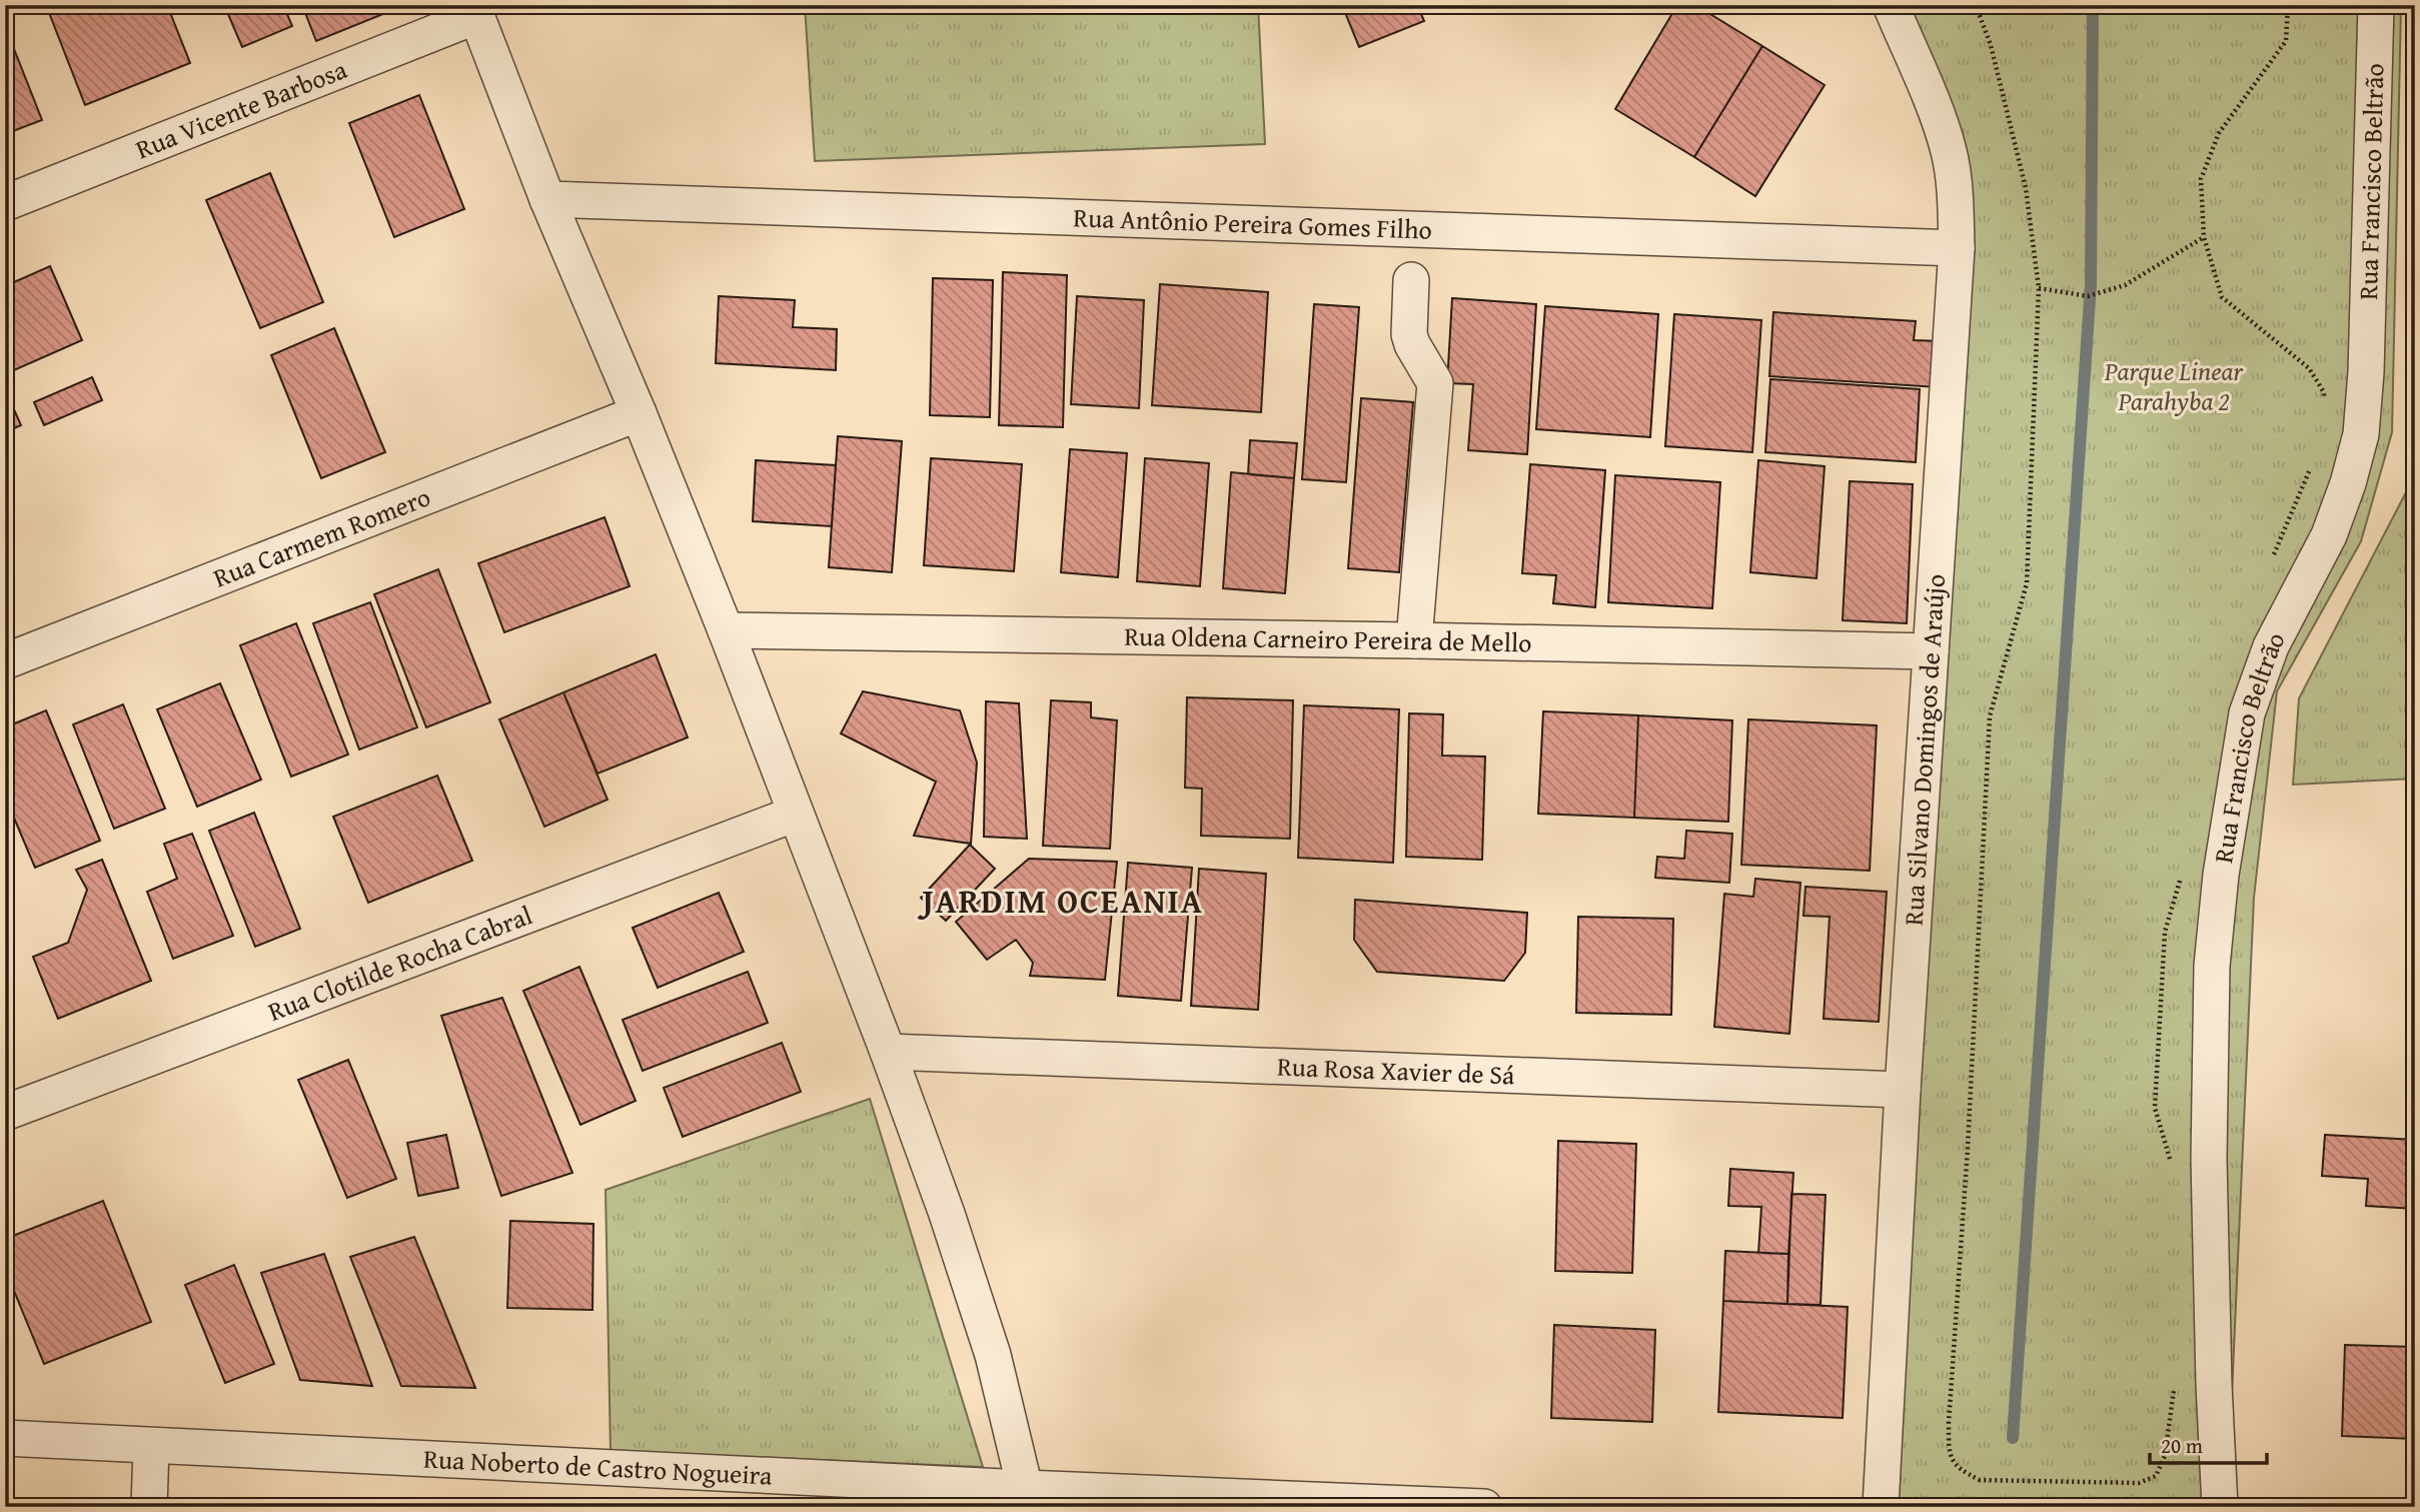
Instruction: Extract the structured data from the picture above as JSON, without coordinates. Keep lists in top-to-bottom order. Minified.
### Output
{"streets":{"street":["Rua Vicente Barbosa","Rua Francisco Beltrão","Rua Antônio Pereira Gomes Filho","Rua Carmem Romero","Rua Oldena Carneiro Pereira de Mello","Rua Silvano Domingos de Araújo","Rua Clotilde Rocha Cabral","Rua Rosa Xavier de Sá","Rua Noberto de Castro Nogueira"]},"crossings":[["Rua Antônio Pereira Gomes Filho","Rua Silvano Domingos de Araújo"],["Rua Oldena Carneiro Pereira de Mello","Rua Silvano Domingos de Araújo"],["Rua Silvano Domingos de Araújo","Rua Rosa Xavier de Sá"]],"districts":["JARDIM OCEANIA"],"parks":["Parque Linear Parahyba 2"],"scale_bar":"20 m"}
